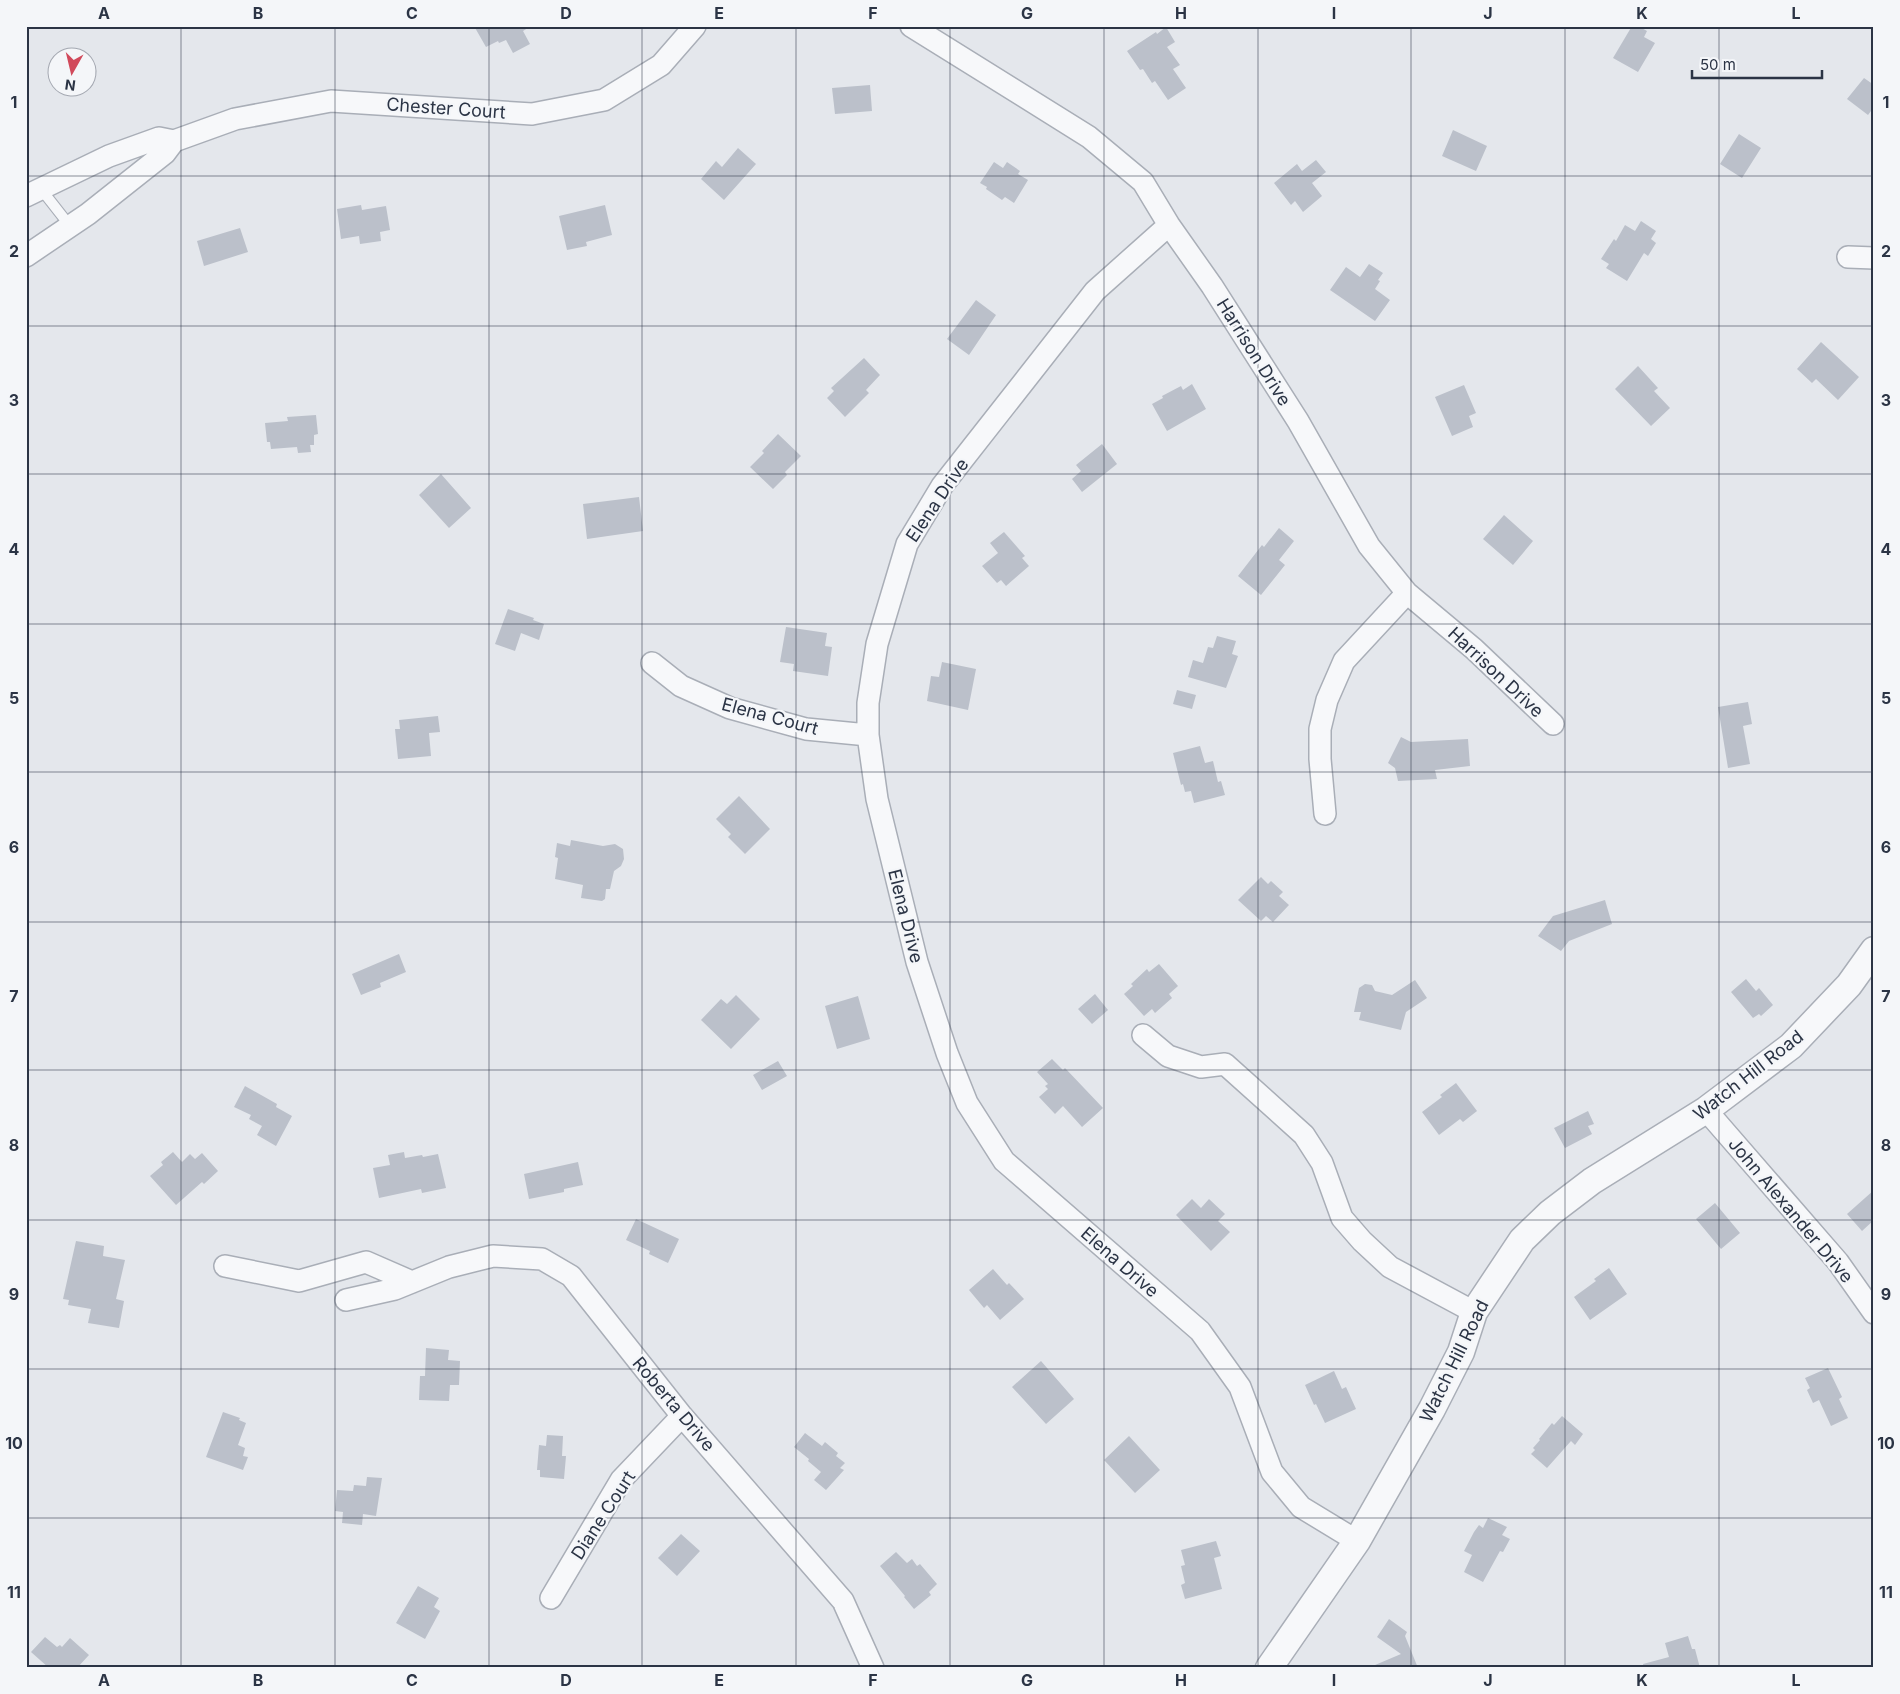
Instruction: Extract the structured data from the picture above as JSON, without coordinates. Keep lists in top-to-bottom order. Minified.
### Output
{"streets":{"street":["Chester Court","Harrison Drive","Elena Drive","Elena Court","Watch Hill Road","John Alexander Drive","Roberta Drive","Diane Court"]},"crossings":[["Harrison Drive","Elena Drive"],["Elena Drive","Elena Court"],["Elena Drive","Watch Hill Road"],["Watch Hill Road","John Alexander Drive"],["Roberta Drive","Diane Court"]],"scale_bar":"50 m","north":"bottom","grid":{"columns":["A","B","C","D","E","F","G","H","I","J","K","L"],"rows":["1","2","3","4","5","6","7","8","9","10","11"]}}
